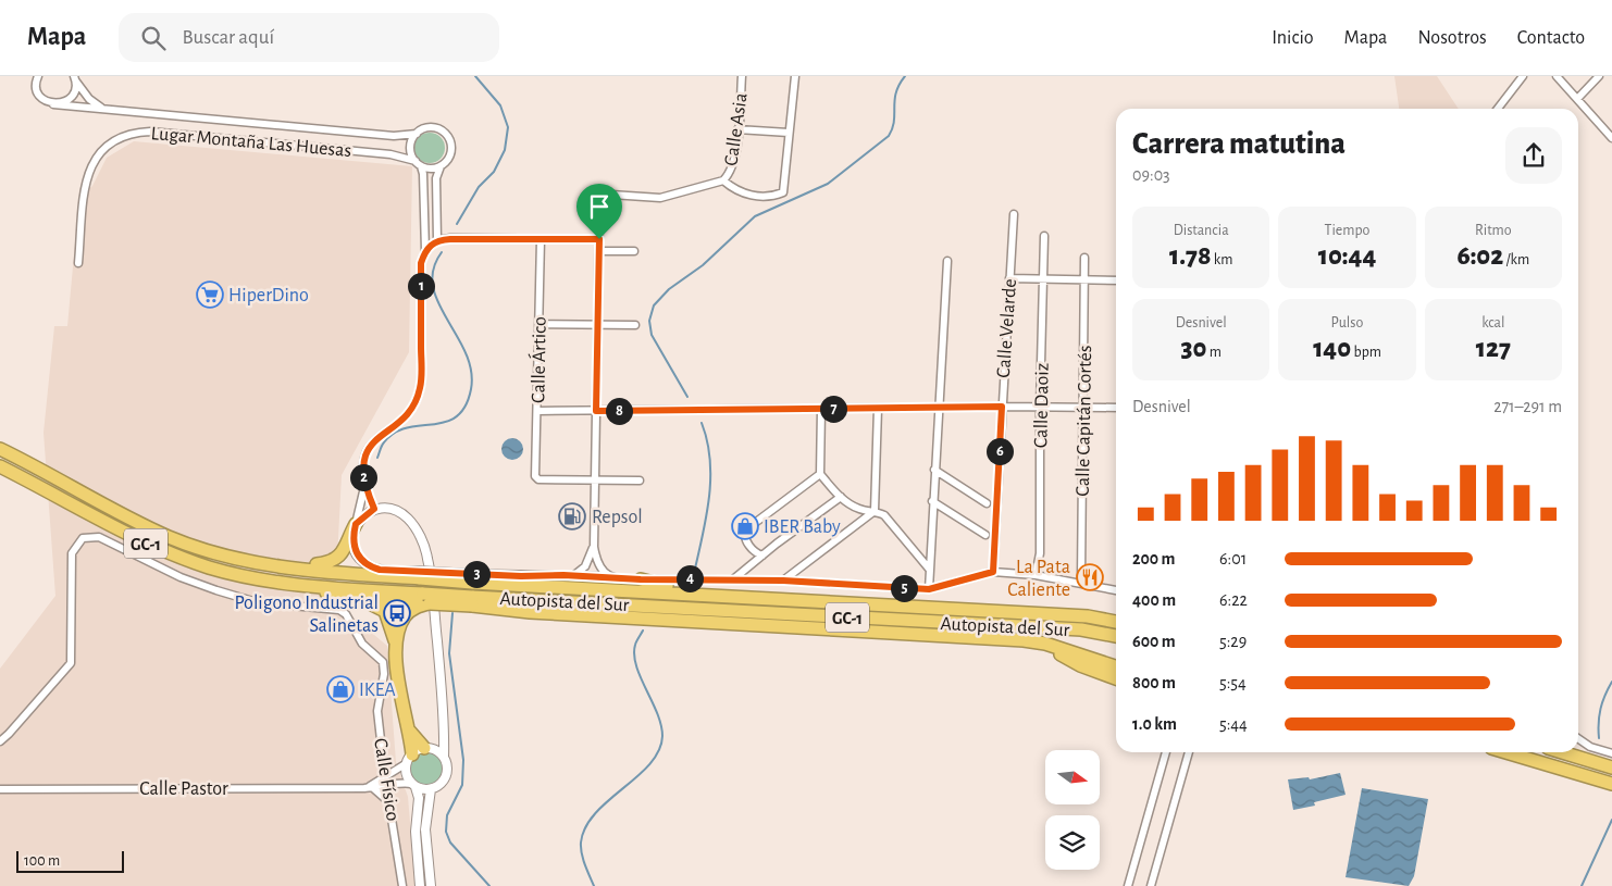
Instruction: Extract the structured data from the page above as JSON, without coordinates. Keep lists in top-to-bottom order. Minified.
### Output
{"streets":{"highway":["GC-1","Autopista del Sur"],"street":["Calle Asia","Lugar Montaña Las Huesas","Calle Velarde","Calle Ártico","Calle Daoiz","Calle Capitán Cortés","Calle Físico","Calle Pastor"]},"crossings":[["Calle Físico","Calle Pastor"]],"places":{"supermarket":["HiperDino"],"fuel station":["Repsol"],"shop":["IBER Baby","IKEA"],"restaurant":["La Pata Caliente"],"bus stop":["Poligono Industrial Salinetas"]},"scale_bar":"100 m","north":"right","page":{"header":"Mapa","search":"Buscar aquí","nav":["Inicio","Mapa","Nosotros","Contacto"],"heading":["Carrera matutina","09:03"],"stats":[["Distancia","1.78 km"],["Tiempo","10:44"],["Ritmo","6:02 /km"],["Desnivel","30 m"],["Pulso","140 bpm"],["kcal","127"]],"pins":["1","7","8","6","2","3","4","5"],"chart":["Desnivel","271–291 m"],"list":[{"name":"200 m","note":"6:01"},{"name":"400 m","note":"6:22"},{"name":"600 m","note":"5:29"},{"name":"800 m","note":"5:54"},{"name":"1.0 km","note":"5:44"}],"scale":"100 m"}}
